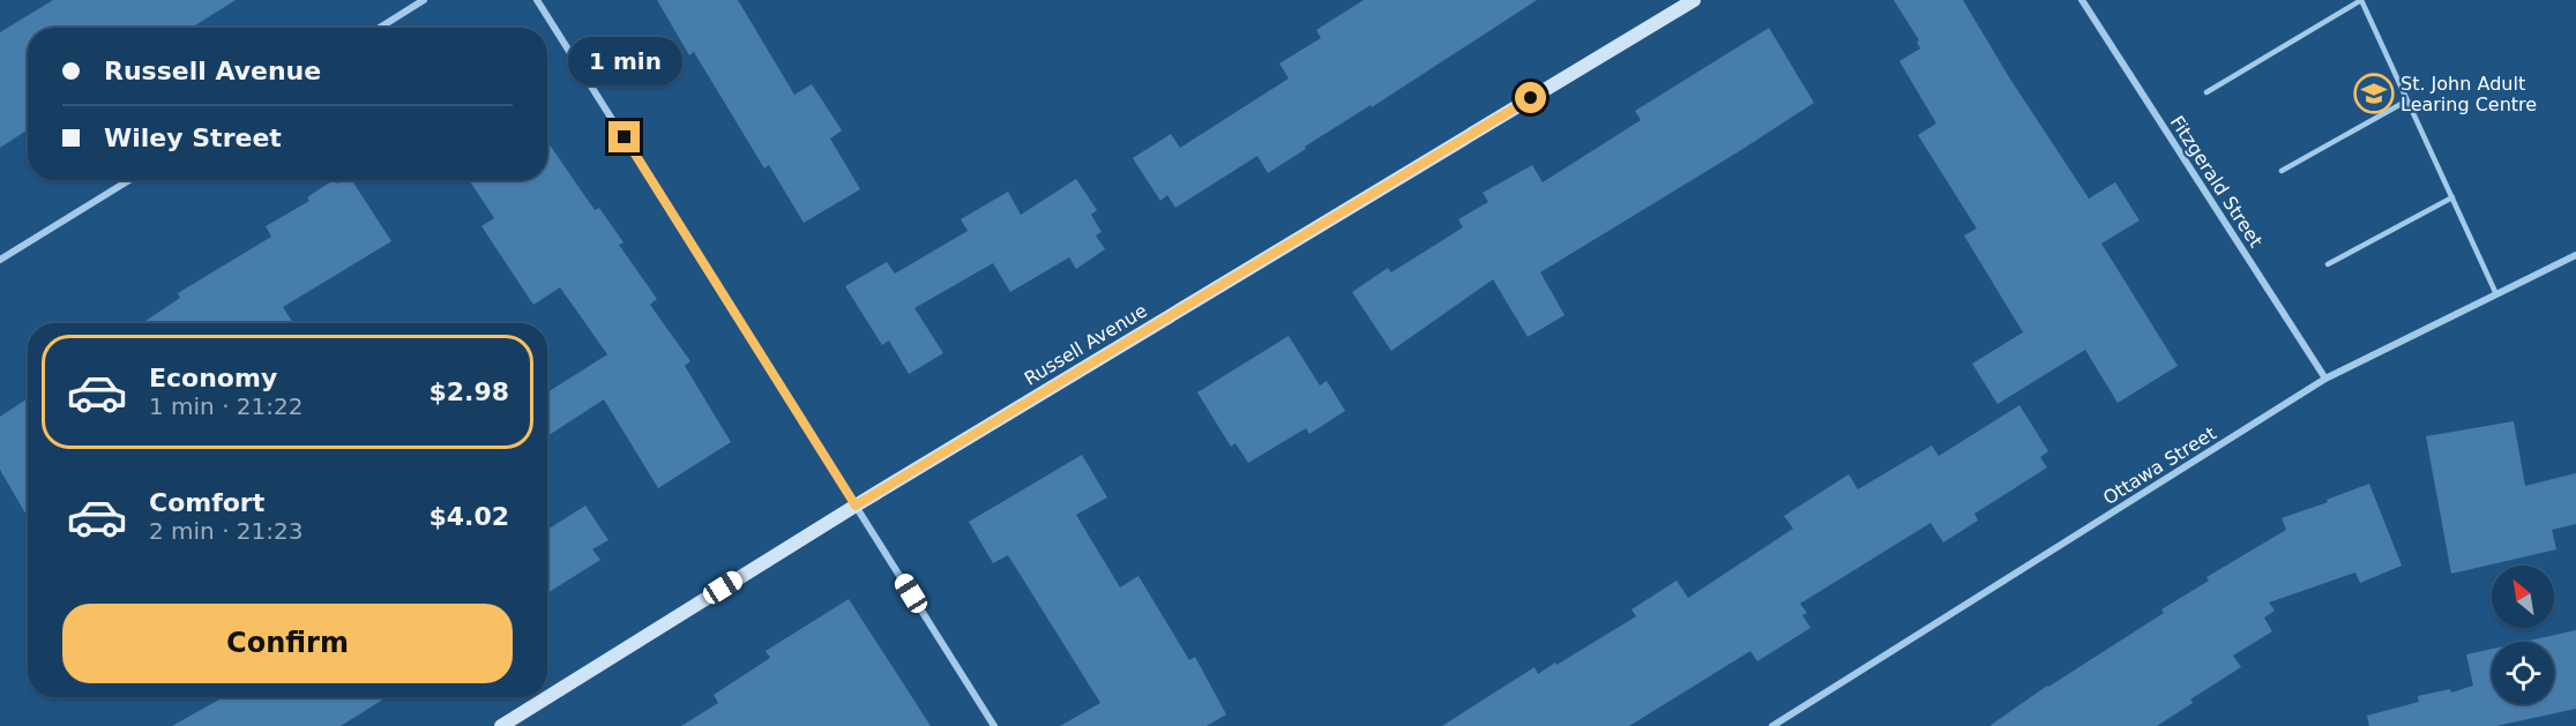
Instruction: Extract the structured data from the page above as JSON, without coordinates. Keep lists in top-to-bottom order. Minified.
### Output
{"streets":{"street":["Fitzgerald Street","Russell Avenue","Ottawa Street"]},"crossings":[["Fitzgerald Street","Ottawa Street"]],"places":{"school or university":["St. John Adult Learing Centre"]},"north":"top left","page":{"banner":["Russell Avenue","Wiley Street"],"bubble":"1 min","list":[{"name":"Economy","note":"1 min · 21:22","value":"$2.98"},{"name":"Comfort","note":"2 min · 21:23","value":"$4.02"}],"buttons":"Confirm"}}
